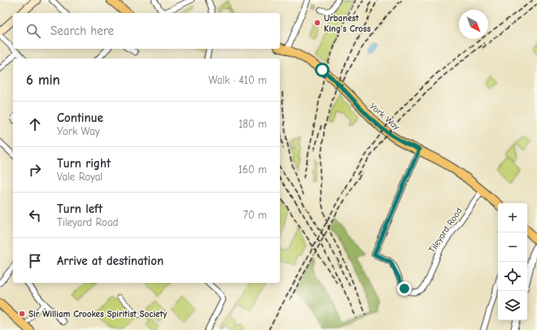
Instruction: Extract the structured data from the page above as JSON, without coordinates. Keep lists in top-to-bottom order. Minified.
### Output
{"streets":{"main road":["York Way"],"street":["Tileyard Road"]},"crossings":[["York Way","Tileyard Road"]],"places":["Urbanest King's Cross","Sir William Crookes Spiritist Society"],"north":"bottom right","page":{"search":"Search here","heading":["6 min","Walk · 410 m"],"list":[["Continue","York Way","180 m"],["Turn right","Vale Royal","160 m"],["Turn left","Tileyard Road","70 m"],"Arrive at destination"],"map_buttons":["+","−"]}}
